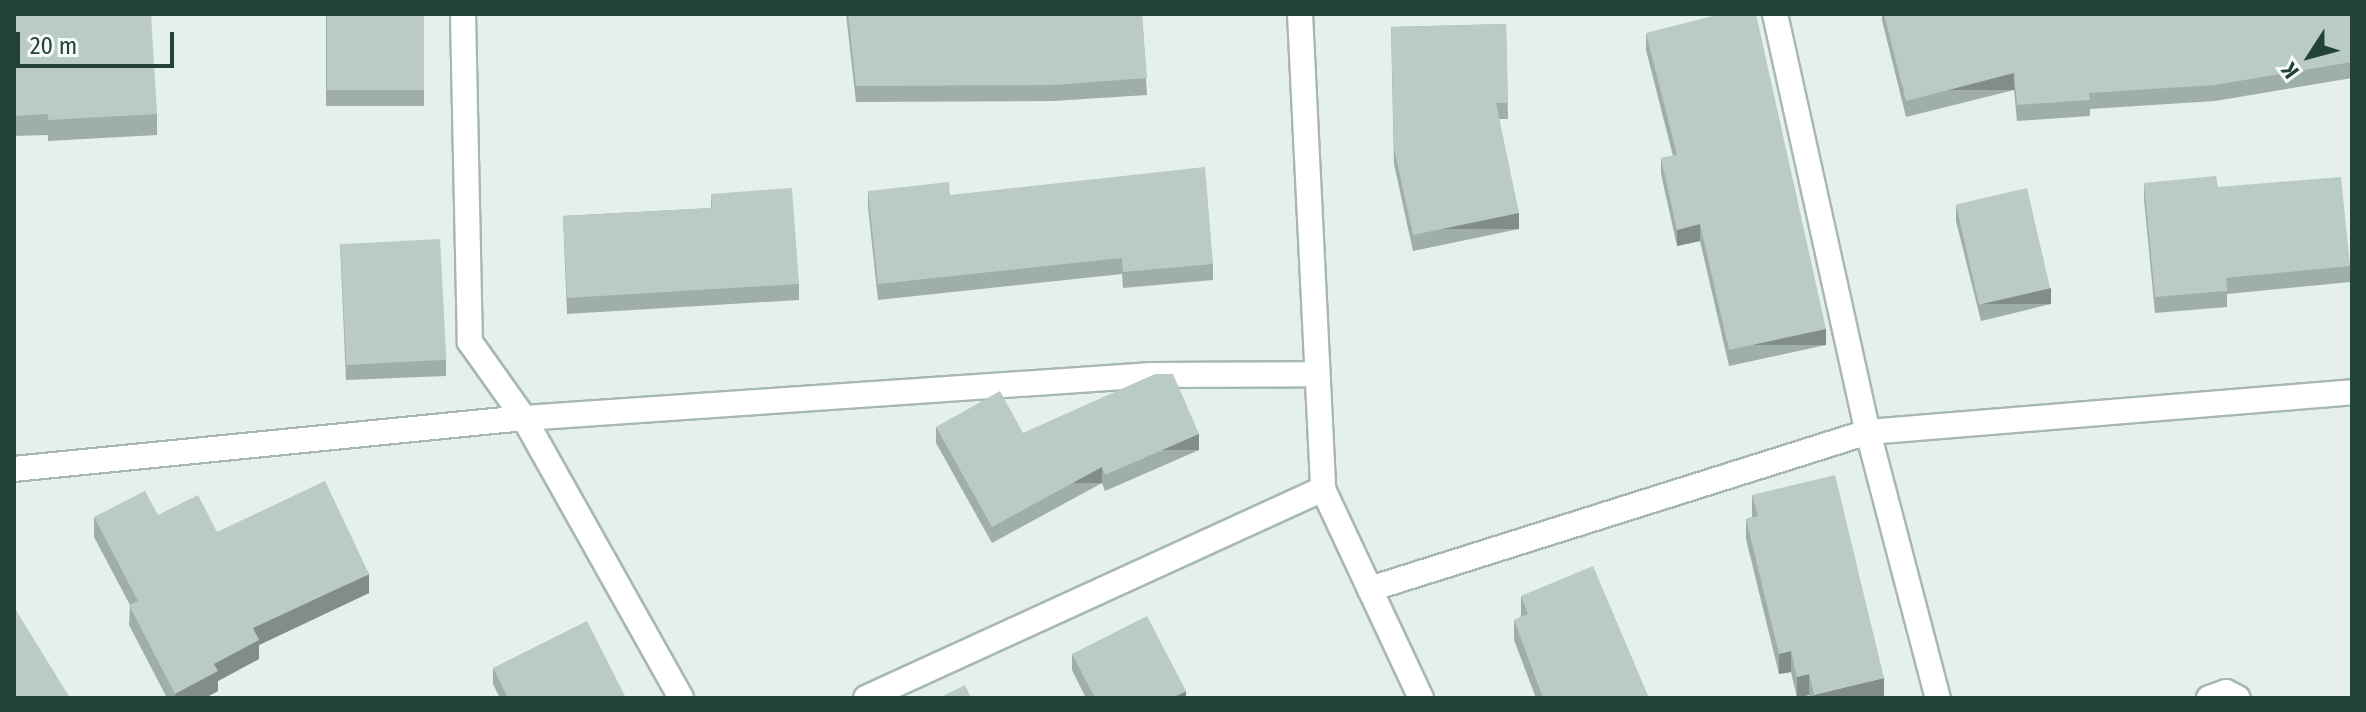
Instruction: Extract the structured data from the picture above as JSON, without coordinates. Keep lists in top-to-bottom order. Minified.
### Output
{"scale_bar":"20 m","north":"bottom left"}
